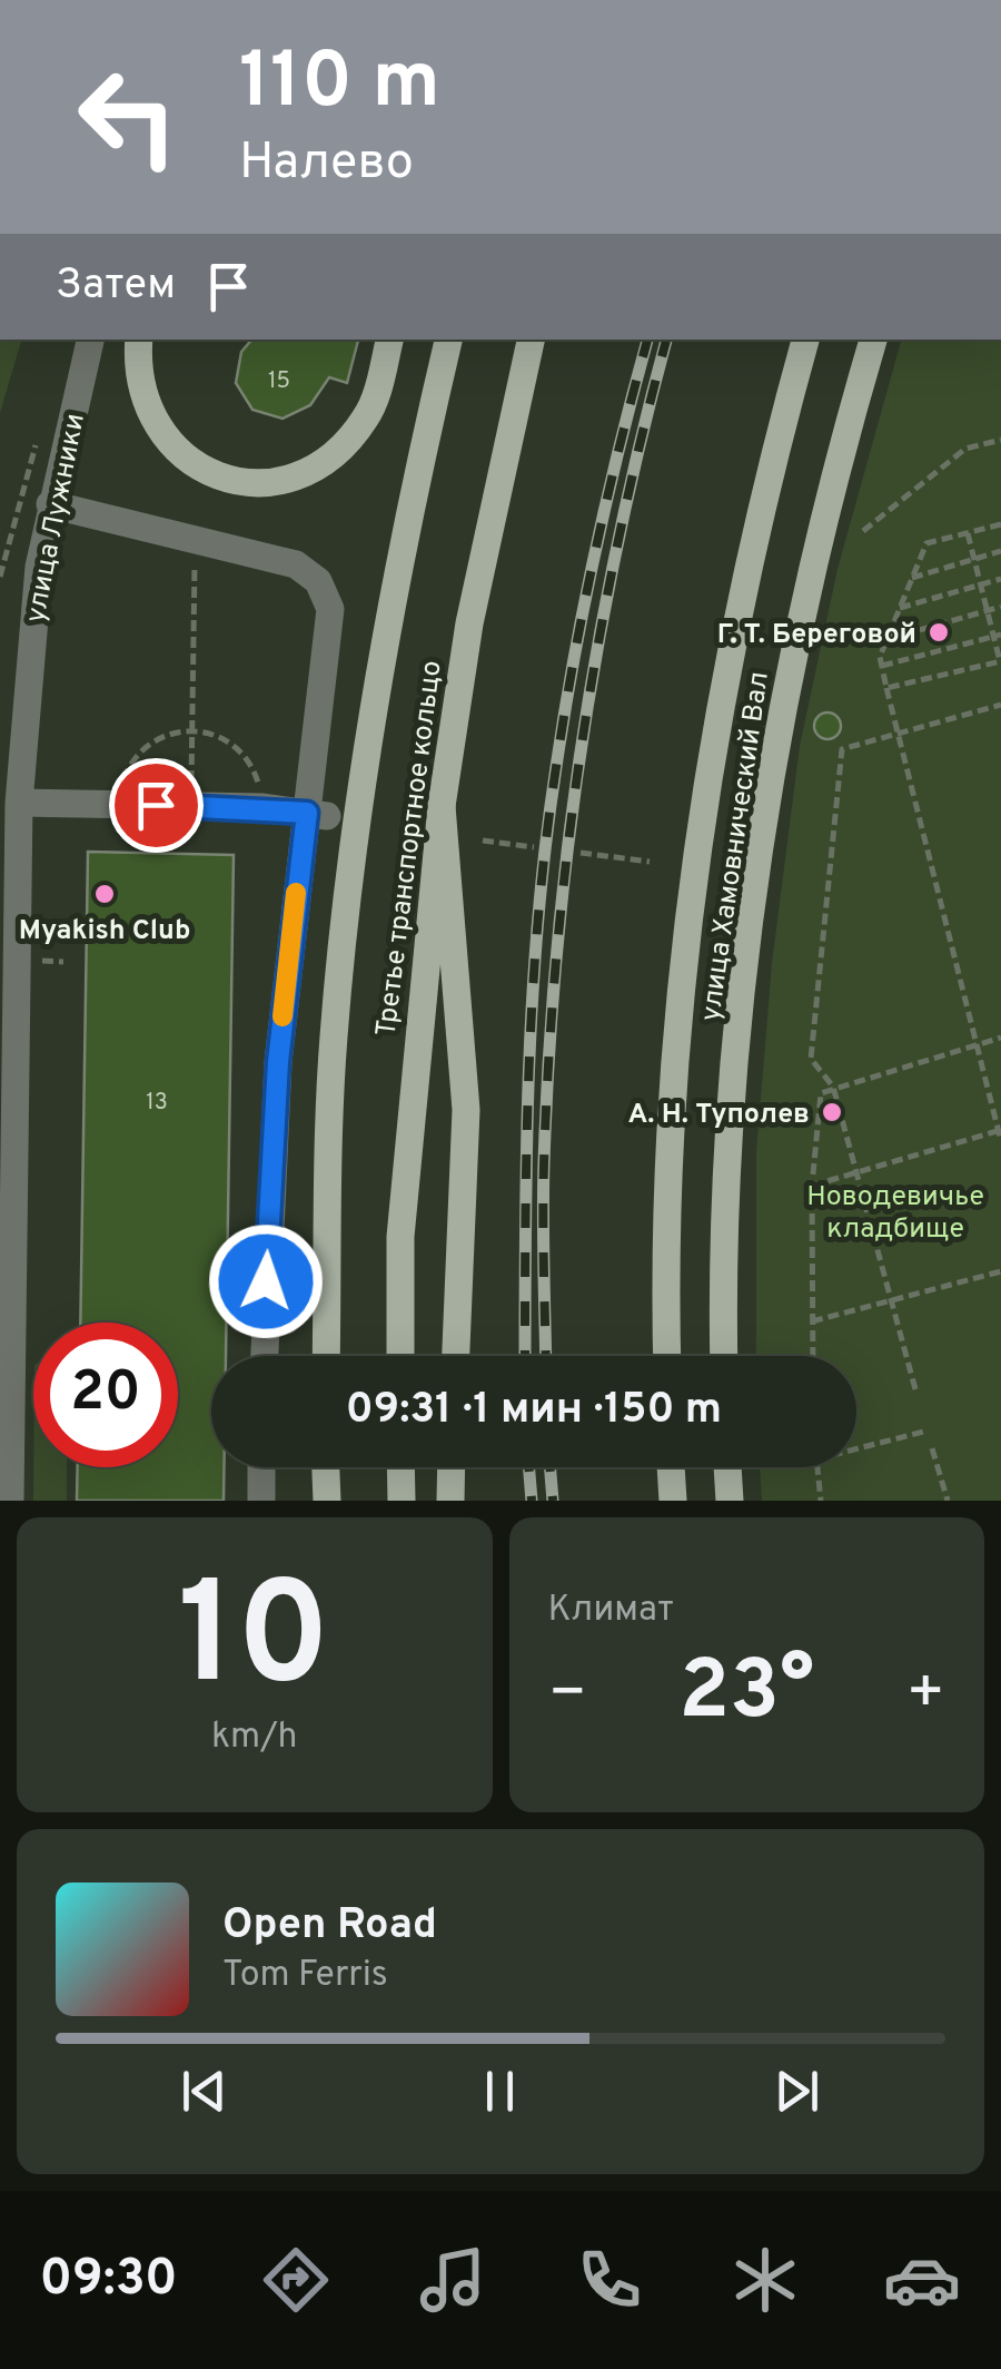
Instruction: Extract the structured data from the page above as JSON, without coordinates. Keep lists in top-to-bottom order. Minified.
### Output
{"streets":{"main road":["улица Хамовнический Вал","Третье транспортное кольцо"],"street":["улица Лужники"]},"parks":["Новодевичье кладбище"],"places":["Г. Т. Береговой","Myakish Club","А. Н. Туполев"],"house_numbers":["15","13"],"page":{"turn":["110 m","Налево"],"then":"Затем","limit":"20","trip":"09:31 · 1 мин · 150 m","tile":[["10","km/h"],"Климат"],"heat":["−","23°","+"],"song":["Open Road","Tom Ferris"],"tabs":"09:30"}}
